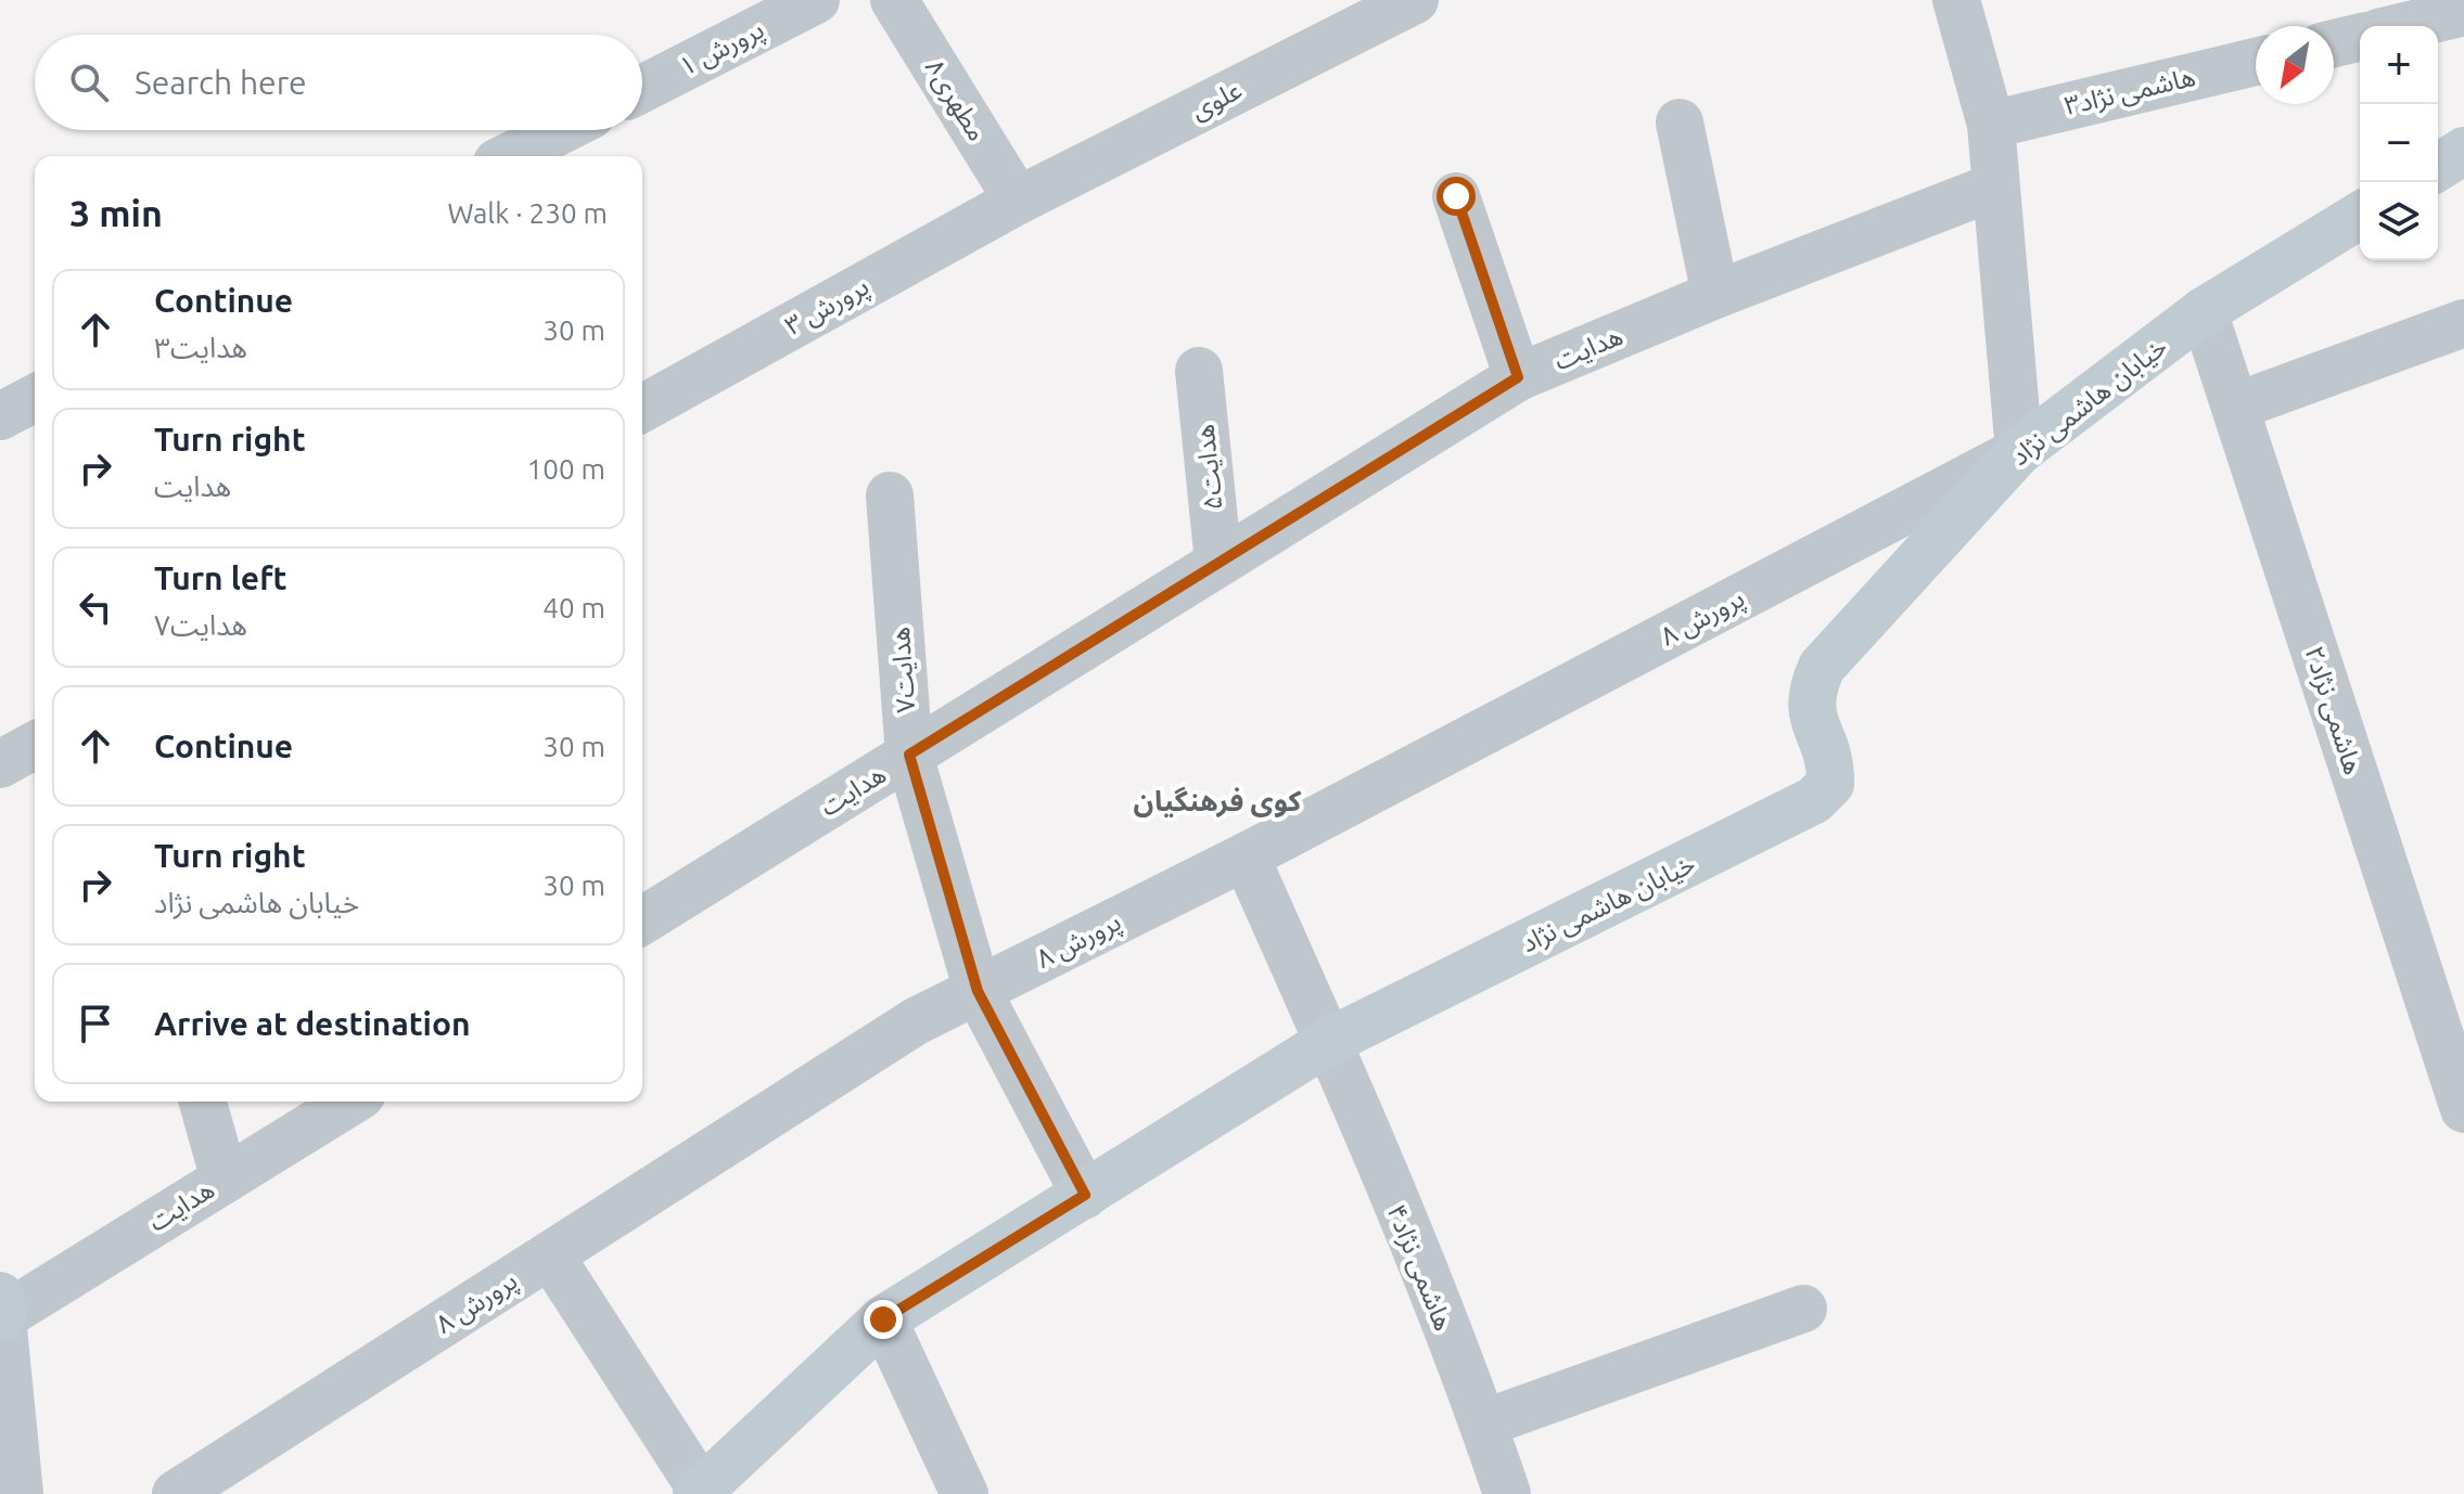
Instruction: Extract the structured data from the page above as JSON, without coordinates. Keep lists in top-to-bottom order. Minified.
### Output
{"streets":{"street":["پرورش ۱","هاشمی نژاد۳","مطهری۸","علوی","پرورش ۳","هدایت","خیابان هاشمی نژاد","هدایت۵","پرورش ۸","هدایت۷","هاشمی نژاد۲","هاشمی نژاد۴"]},"crossings":[["مطهری۸","علوی"],["مطهری۸","پرورش ۳"],["علوی","پرورش ۳"],["هدایت","هدایت۵"],["هدایت","هدایت۷"],["خیابان هاشمی نژاد","پرورش ۸"],["خیابان هاشمی نژاد","هدایت۷"],["خیابان هاشمی نژاد","هاشمی نژاد۲"],["خیابان هاشمی نژاد","هاشمی نژاد۴"],["پرورش ۸","هدایت۷"],["پرورش ۸","هاشمی نژاد۴"]],"districts":["کوی فرهنگیان"],"north":"bottom left","page":{"map_buttons":["+","−"],"search":"Search here","heading":["3 min","Walk · 230 m"],"list":[["Continue","هدایت۳","30 m"],["Turn right","هدایت","100 m"],["Turn left","هدایت۷","40 m"],["Continue","30 m"],["Turn right","خیابان هاشمی نژاد","30 m"],"Arrive at destination"]}}
